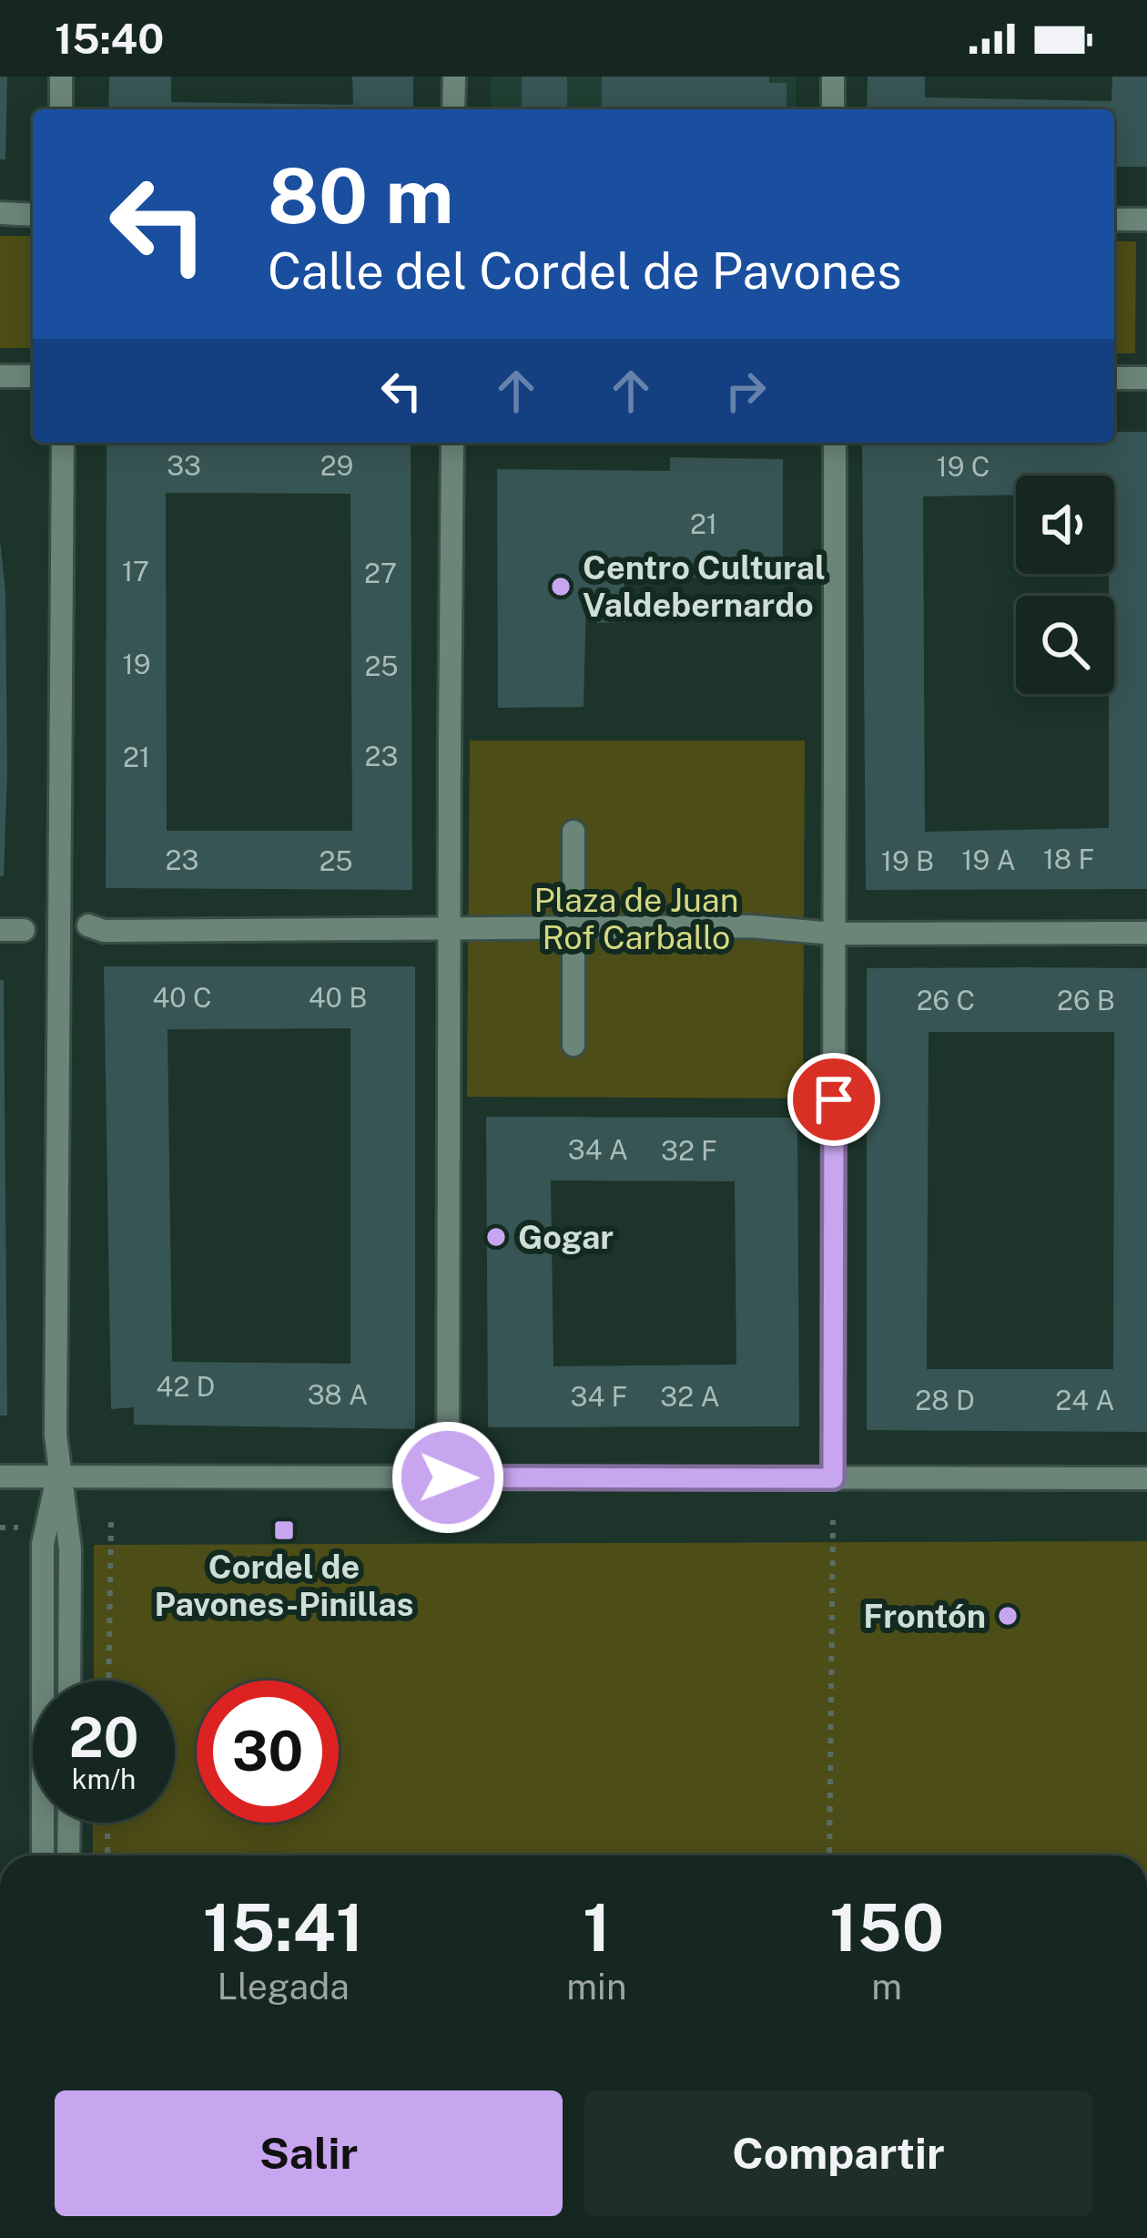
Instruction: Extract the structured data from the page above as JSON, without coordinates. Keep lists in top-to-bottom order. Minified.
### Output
{"parks":["Plaza de Juan Rof Carballo"],"places":{"other":["Centro Cultural Valdebernardo","Gogar","Frontón"],"transit":["Cordel de Pavones-Pinillas"]},"house_numbers":["33","29","19 C","21","17","27","19","25","23","21","18 F","23","19 A","25","19 B","40 C","40 B","26 C","26 B","34 A","32 F","42 D","38 A","34 F","32 A","28 D","24 A"],"page":{"status":"15:40","turn":["80 m","Calle del Cordel de Pavones"],"speed":"20 km/h","limit":"30","eta":["15:41","Llegada","1","min","150","m"],"buttons":["Salir","Compartir"]}}
